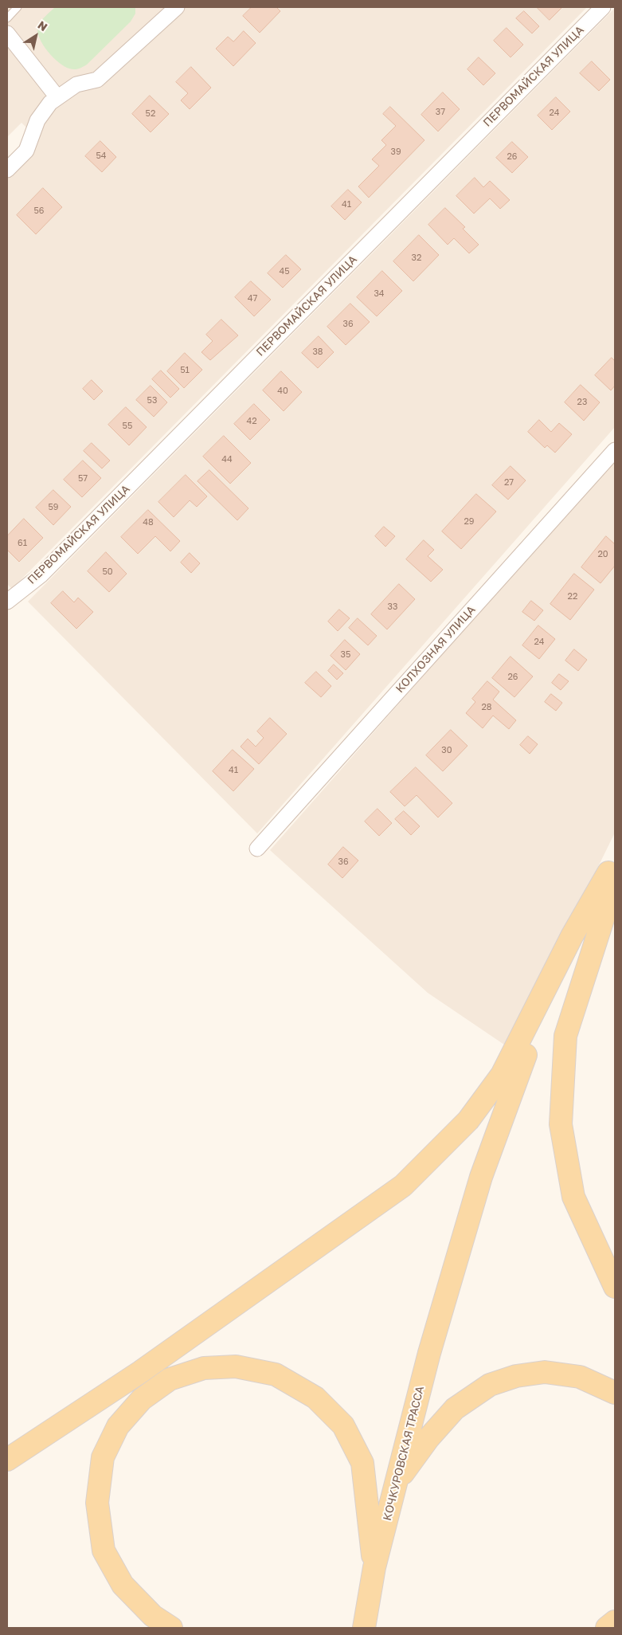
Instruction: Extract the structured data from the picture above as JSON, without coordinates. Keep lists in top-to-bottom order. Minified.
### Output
{"streets":{"main road":["КОЧКУРОВСКАЯ ТРАССА"],"street":["ПЕРВОМАЙСКАЯ УЛИЦА","КОЛХОЗНАЯ УЛИЦА"]},"house_numbers":["37","24","52","39","54","26","41","56","32","45","34","47","36","38","51","40","53","23","42","55","44","57","27","59","29","48","61","20","50","22","33","24","35","26","28","30","41","36"],"north":"top right"}
